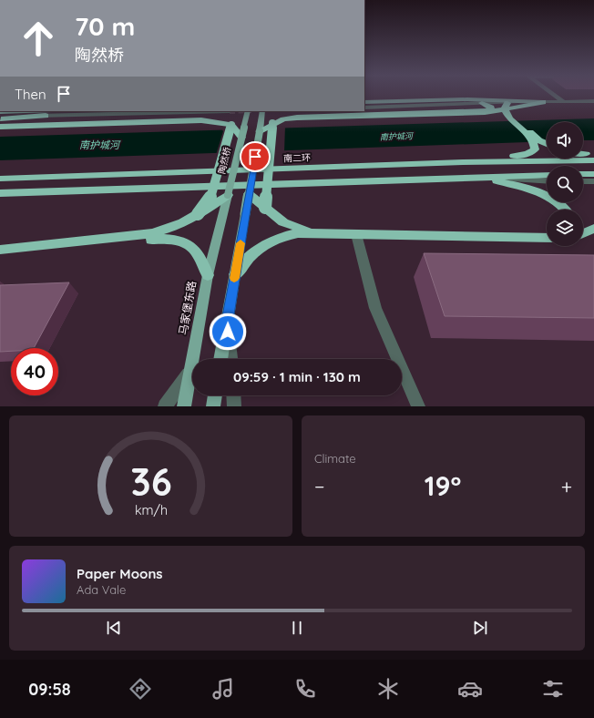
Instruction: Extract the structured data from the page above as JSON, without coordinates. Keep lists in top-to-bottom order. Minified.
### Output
{"streets":{"highway":["南二环"],"main road":["陶然桥","马家堡东路"]},"crossings":[["陶然桥","马家堡东路"]],"water":["南护城河"],"page":{"turn":["70 m","陶然桥"],"then":"Then","limit":"40","trip":"09:59 · 1 min · 130 m","tile":"Climate","heat":["−","19°","+"],"song":["Paper Moons","Ada Vale"],"tabs":"09:58","gauge":["36","km/h"]}}
